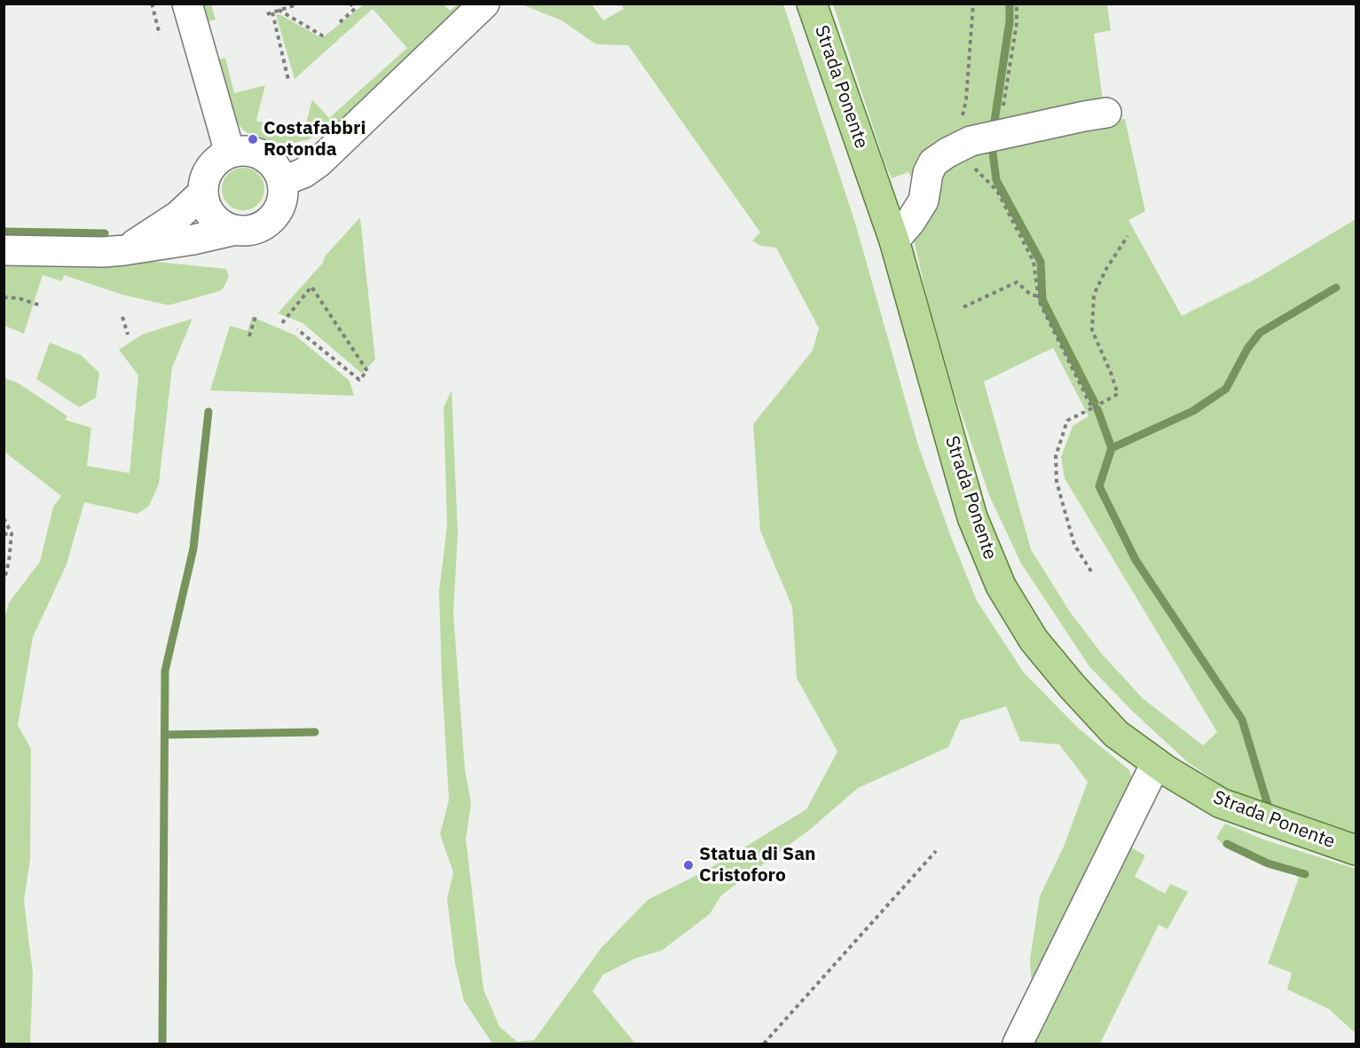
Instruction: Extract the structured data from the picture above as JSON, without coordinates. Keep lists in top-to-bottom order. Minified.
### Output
{"streets":{"main road":["Strada Ponente"]},"places":["Costafabbri Rotonda","Statua di San Cristoforo"]}
